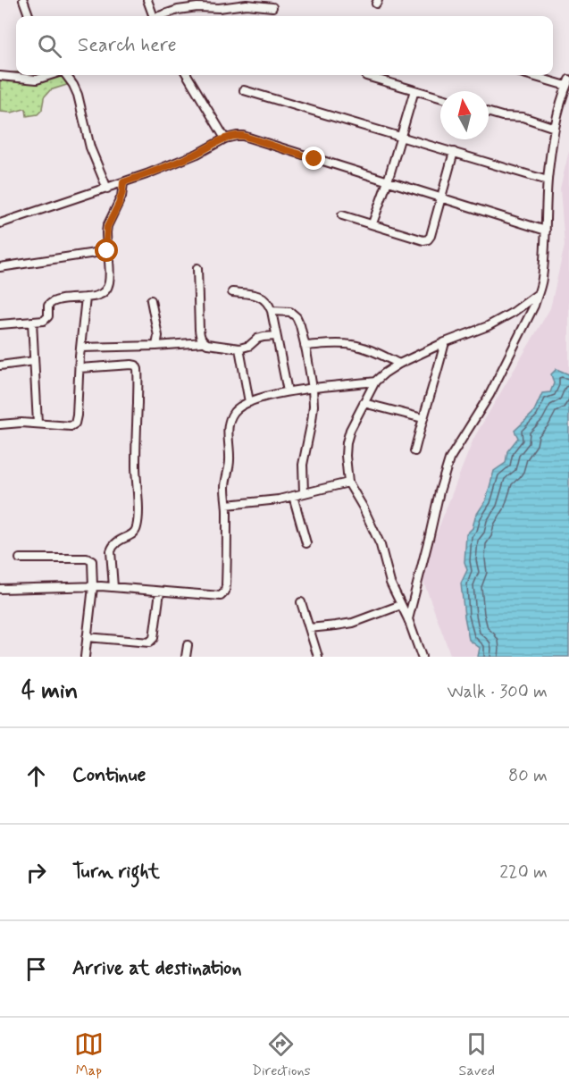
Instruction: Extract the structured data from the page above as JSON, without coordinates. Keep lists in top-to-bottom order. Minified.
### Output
{"north":"top","page":{"search":"Search here","heading":["4 min","Walk · 300 m"],"list":[["Continue","80 m"],["Turn right","220 m"],"Arrive at destination"],"nav":["Map","Directions","Saved"]}}
